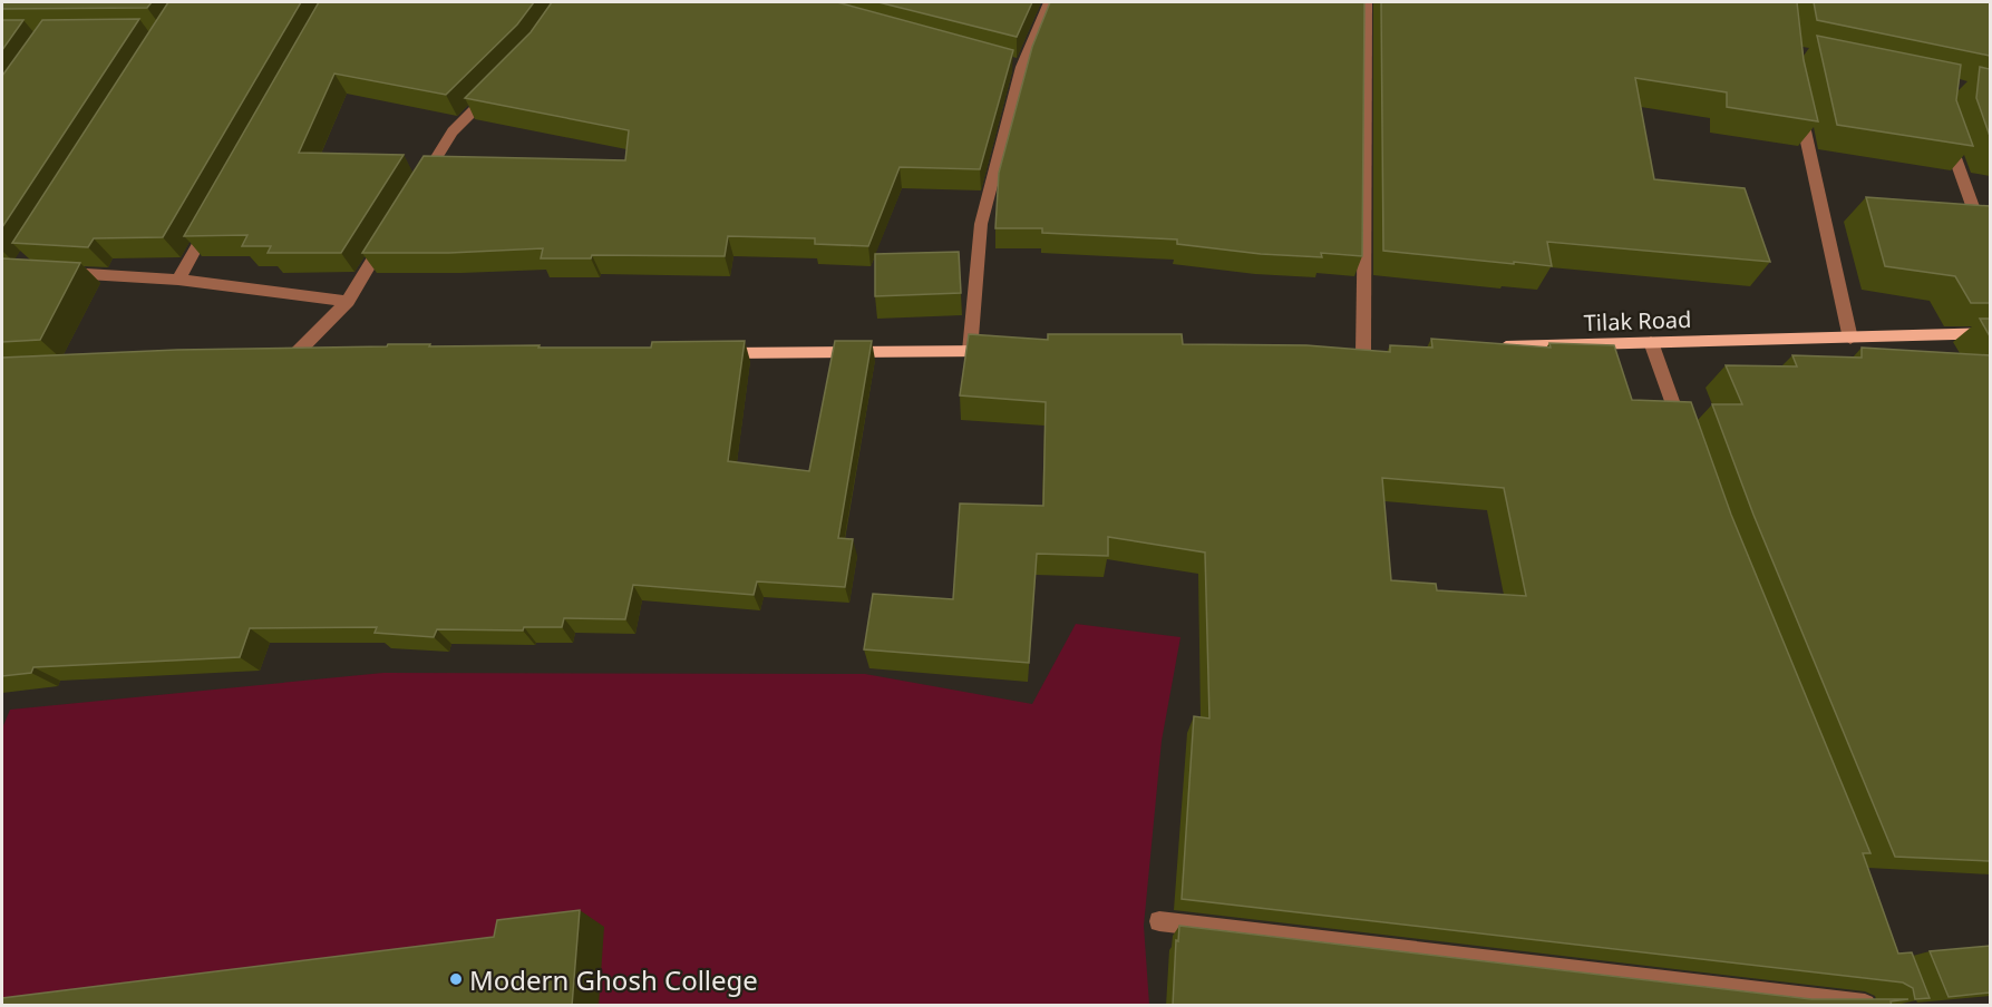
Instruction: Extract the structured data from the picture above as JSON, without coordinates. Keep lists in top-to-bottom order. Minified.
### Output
{"streets":{"main road":["Tilak Road"]},"places":["Modern Ghosh College"]}
